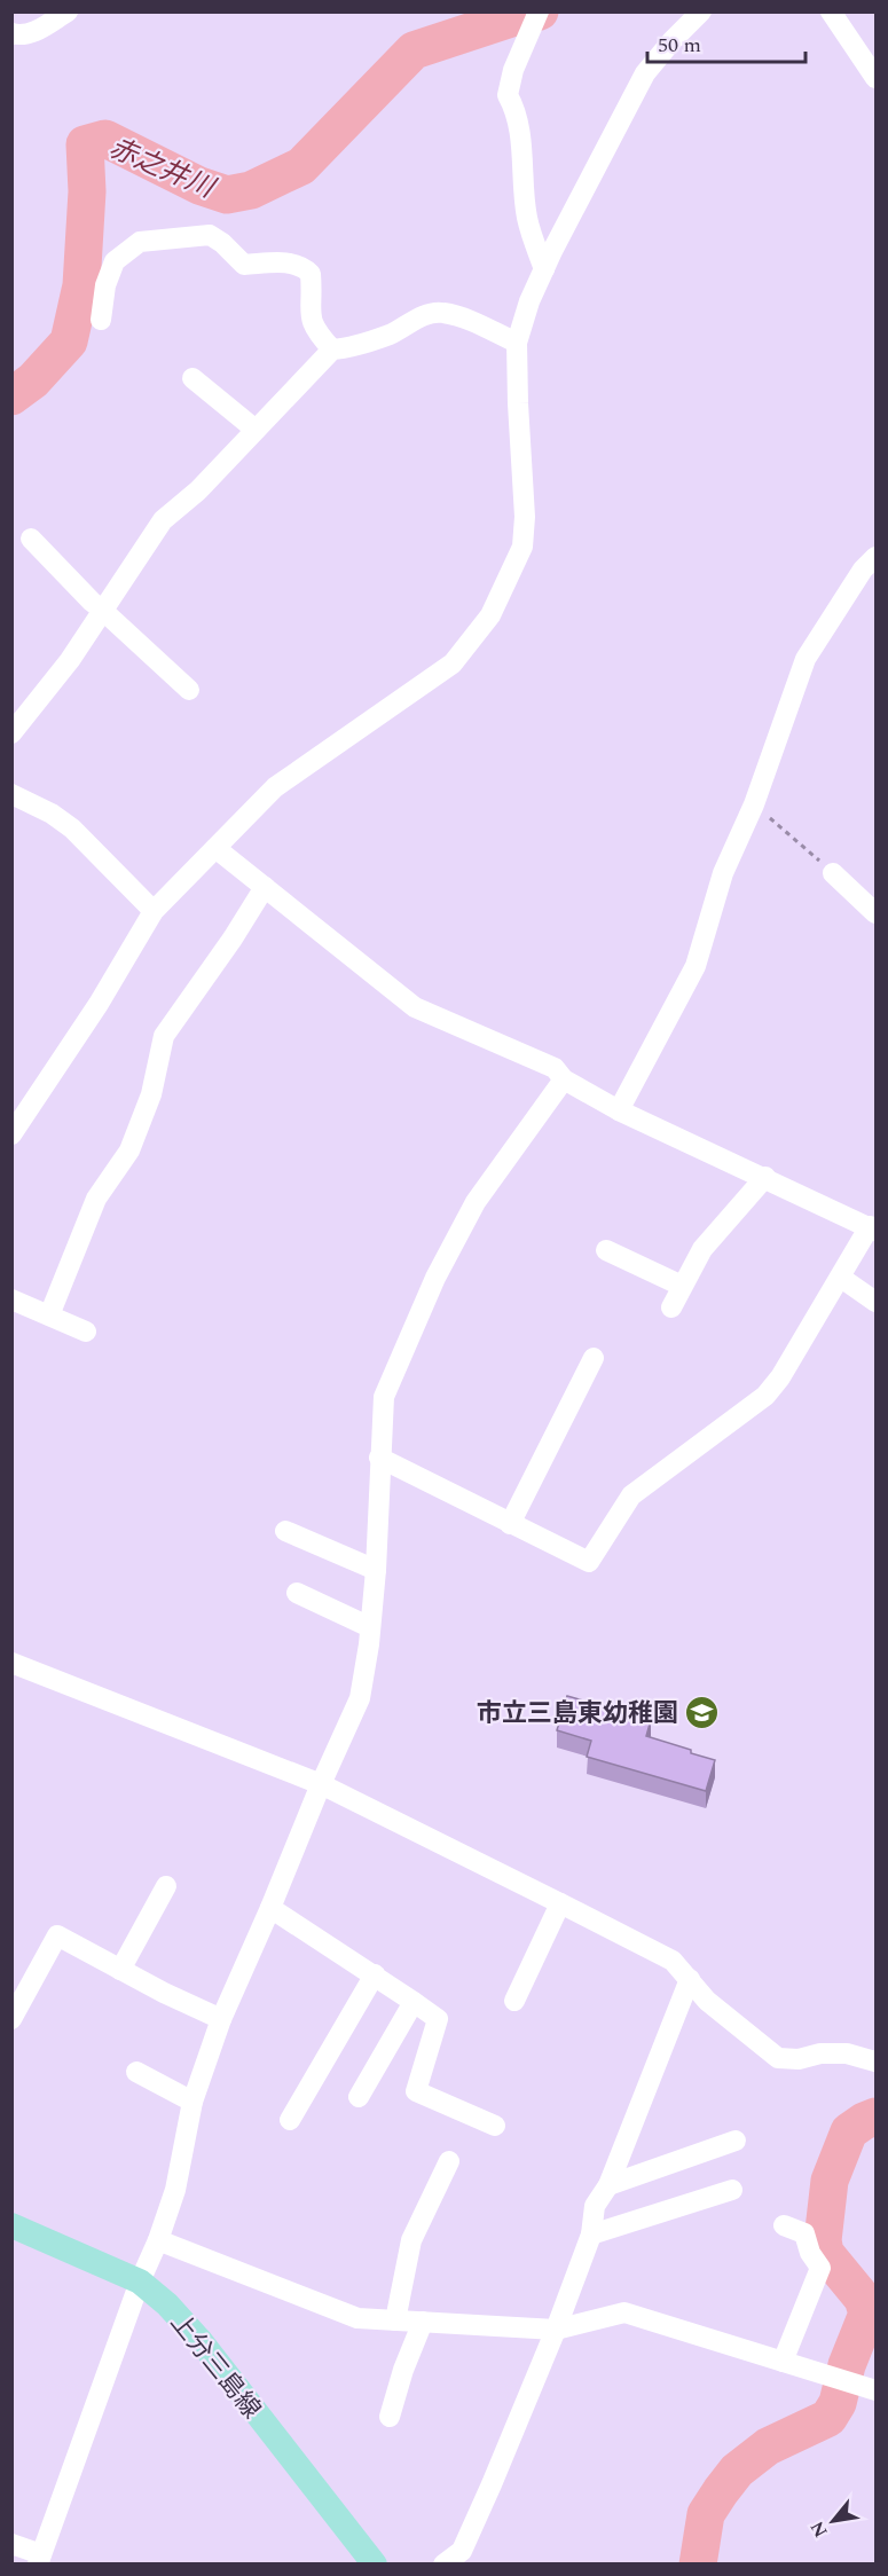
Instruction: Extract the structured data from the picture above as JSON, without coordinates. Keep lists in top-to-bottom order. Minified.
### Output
{"streets":{"main road":["上分三島線"]},"water":["赤之井川"],"places":{"school or university":["市立三島東幼稚園"]},"scale_bar":"50 m","north":"bottom left"}
